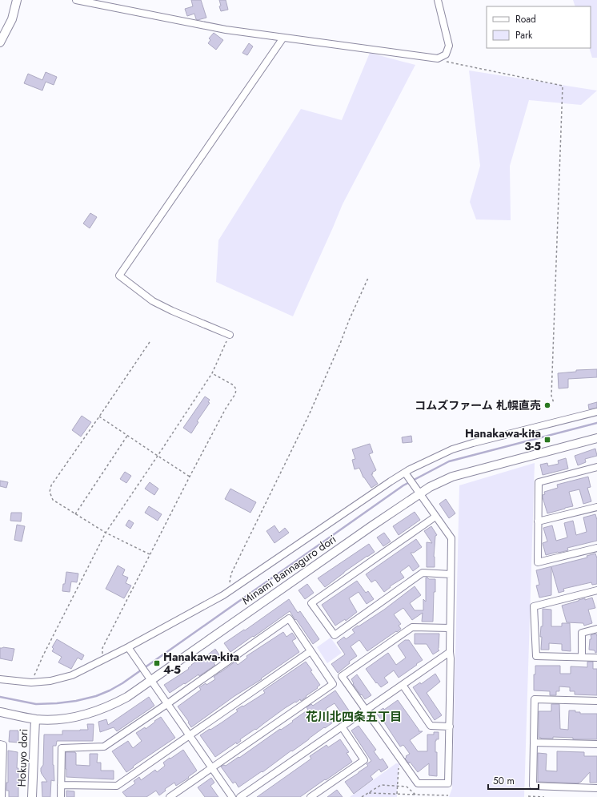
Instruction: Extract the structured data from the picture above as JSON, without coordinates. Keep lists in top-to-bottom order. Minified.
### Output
{"streets":{"street":["Minami Bannaguro dori","Hokuyo dori"]},"crossings":[["Minami Bannaguro dori","Hokuyo dori"]],"districts":["花川北四条五丁目"],"places":{"other":["コムズファーム 札幌直売"],"transit":["Hanakawa-kita 3-5","Hanakawa-kita 4-5"]},"legend":["Road","Park"],"scale_bar":"50 m"}
